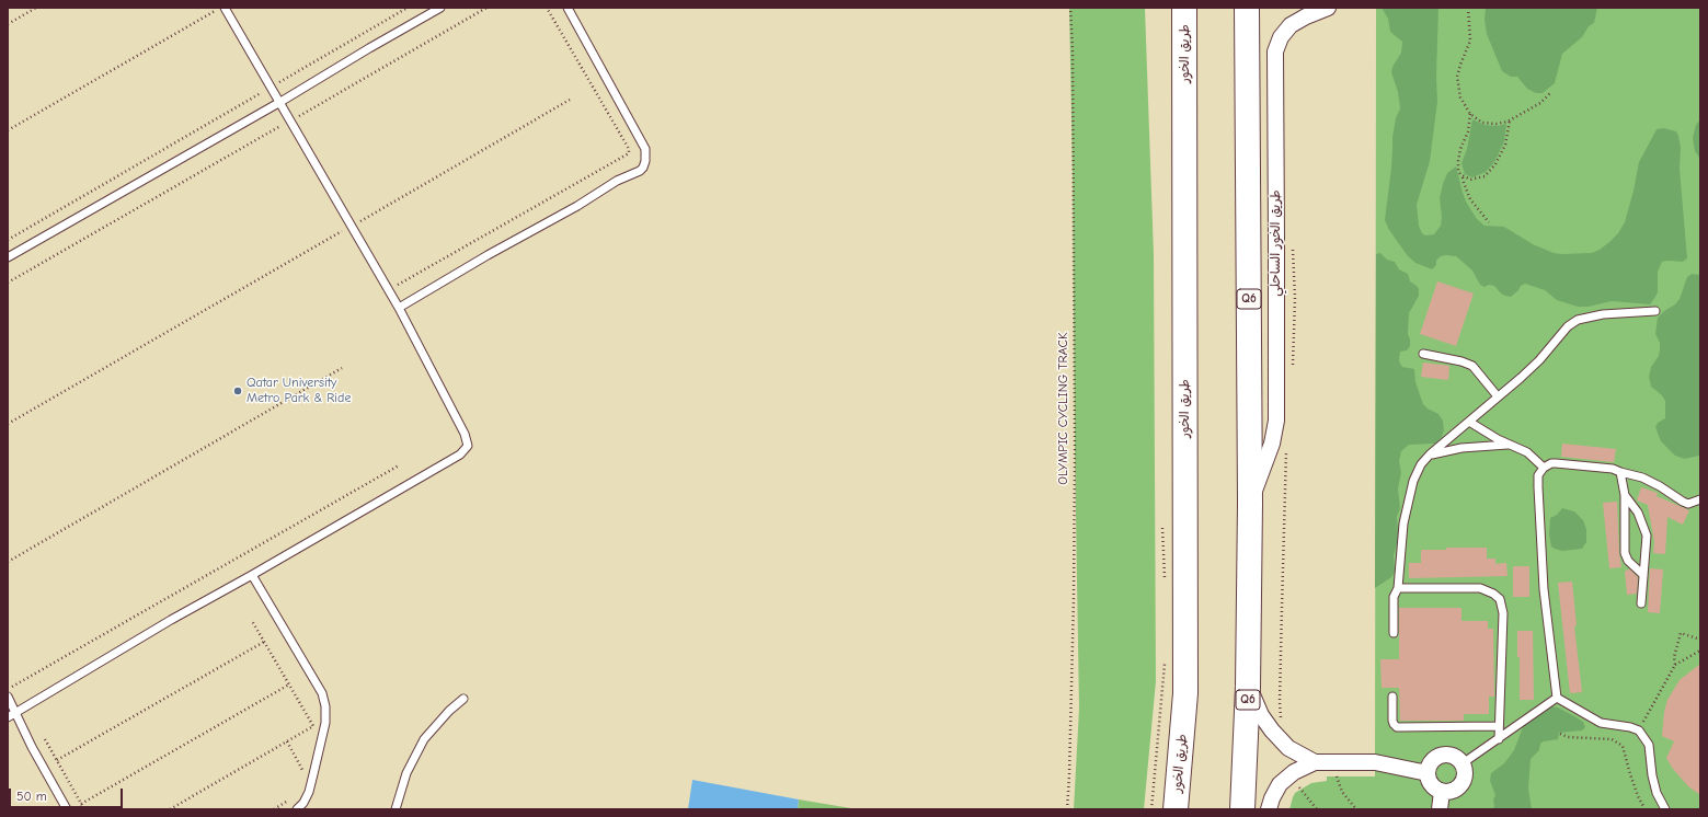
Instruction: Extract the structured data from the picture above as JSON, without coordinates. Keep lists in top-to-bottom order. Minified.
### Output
{"streets":{"highway":["طريق الخور","Q6"],"street":["طريق الخور الساحلي"],"path":["OLYMPIC CYCLING TRACK"]},"crossings":[["طريق الخور الساحلي","Q6"]],"places":["Qatar University Metro Park & Ride"],"scale_bar":"50 m"}
